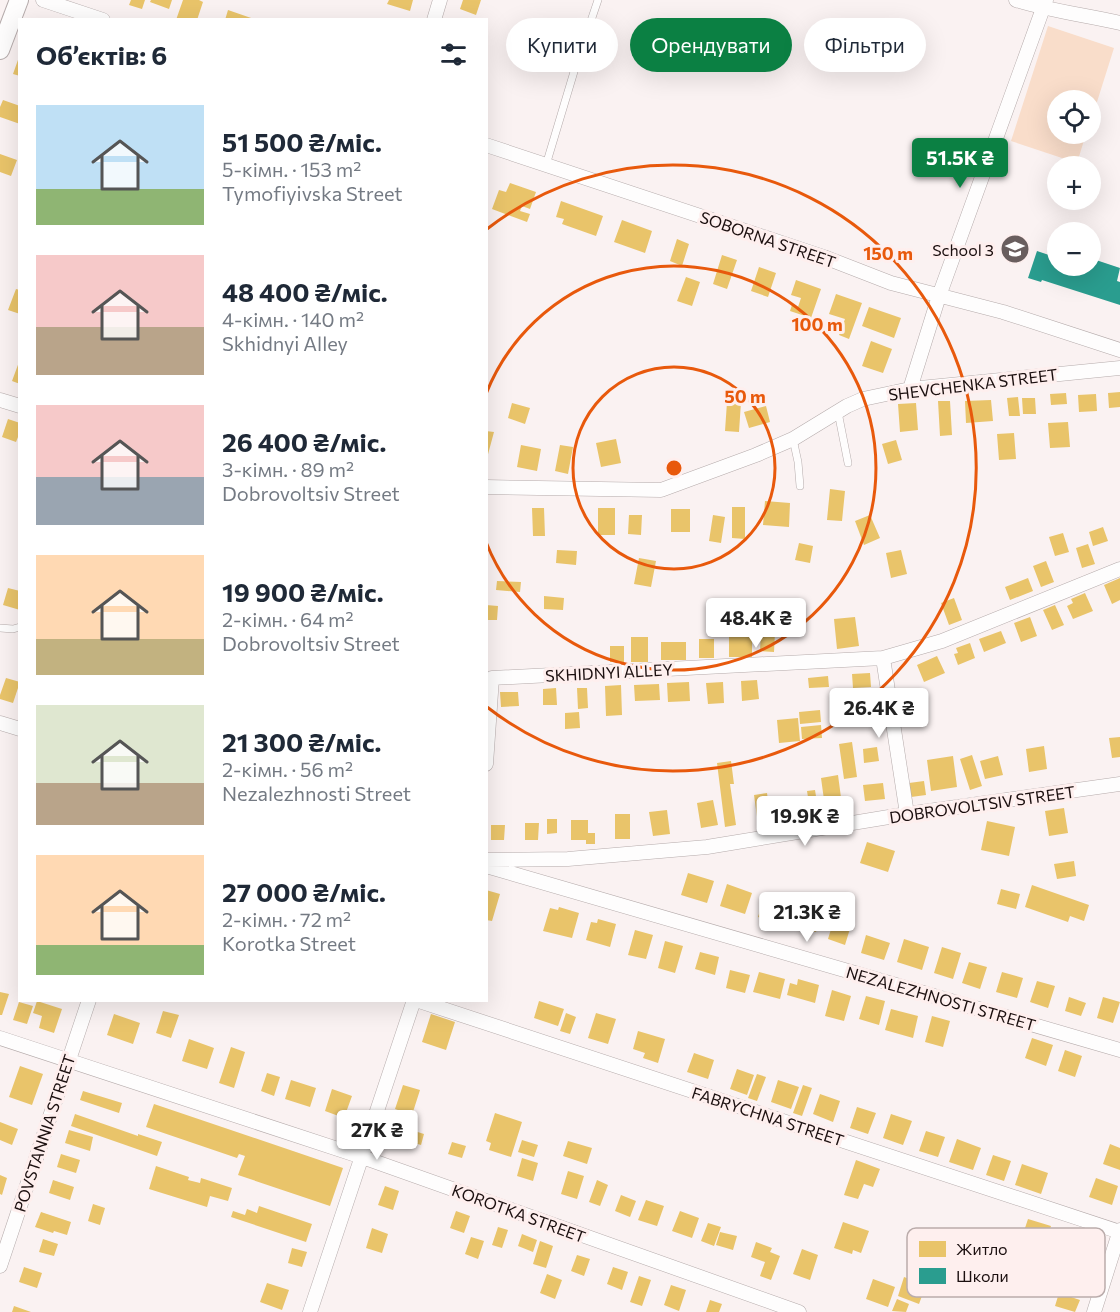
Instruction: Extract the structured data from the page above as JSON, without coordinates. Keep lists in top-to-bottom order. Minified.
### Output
{"streets":{"street":["SOBORNA STREET","SHEVCHENKA STREET","SKHIDNYI ALLEY","DOBROVOLTSIV STREET","NEZALEZHNOSTI STREET","FABRYCHNA STREET","POVSTANNIA STREET","KOROTKA STREET"]},"crossings":[["POVSTANNIA STREET","KOROTKA STREET"]],"places":{"school or university":["School 3"]},"legend":["Житло","Школи"],"page":{"chip":["Купити","Орендувати","Фільтри"],"heading":"Об’єктів: 6","map_buttons":["+","−"],"list":[{"name":"51 500 ₴/міс.","note":"5-кімн. · 153 m² · Tymofiyivska Street"},{"name":"48 400 ₴/міс.","note":"4-кімн. · 140 m² · Skhidnyi Alley"},{"name":"26 400 ₴/міс.","note":"3-кімн. · 89 m² · Dobrovoltsiv Street"},{"name":"19 900 ₴/міс.","note":"2-кімн. · 64 m² · Dobrovoltsiv Street"},{"name":"21 300 ₴/міс.","note":"2-кімн. · 56 m² · Nezalezhnosti Street"},{"name":"27 000 ₴/міс.","note":"2-кімн. · 72 m² · Korotka Street"}],"price":["51.5K ₴","48.4K ₴","26.4K ₴","19.9K ₴","21.3K ₴","27K ₴"]},"rings":["150 m","100 m","50 m"]}
